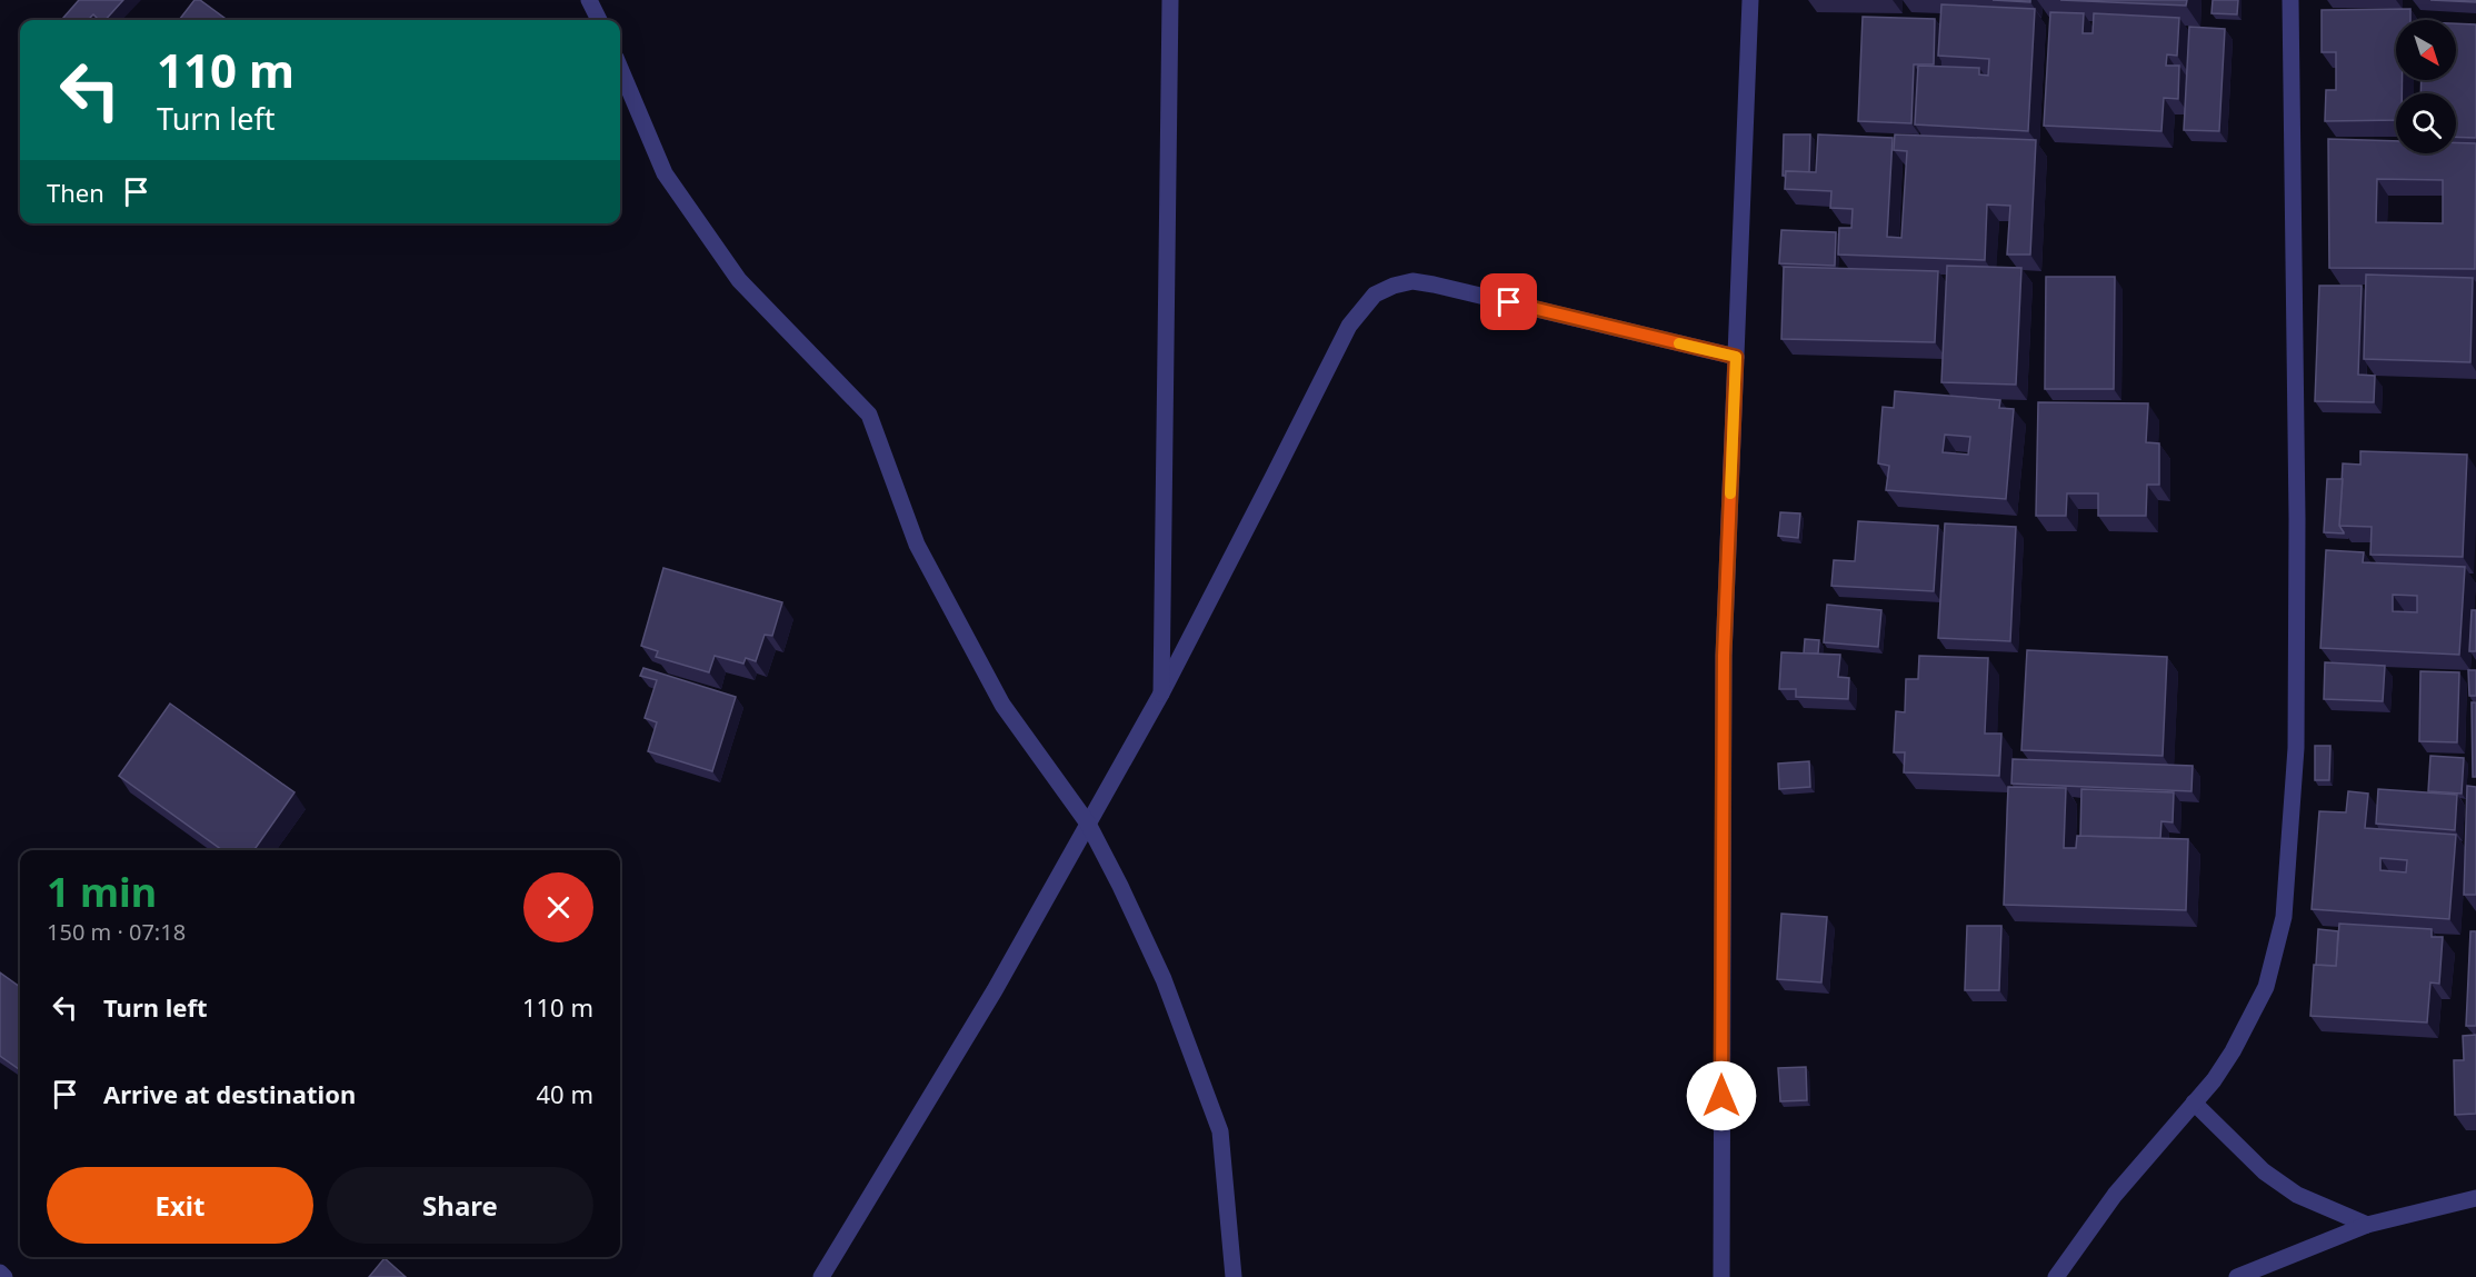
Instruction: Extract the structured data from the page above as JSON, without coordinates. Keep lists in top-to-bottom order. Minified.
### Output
{"north":"bottom right","page":{"turn":["110 m","Turn left"],"then":"Then","heading":["1 min","150 m · 07:18"],"list":[{"name":"Turn left","value":"110 m"},{"name":"Arrive at destination","value":"40 m"}],"buttons":["Exit","Share"]}}
